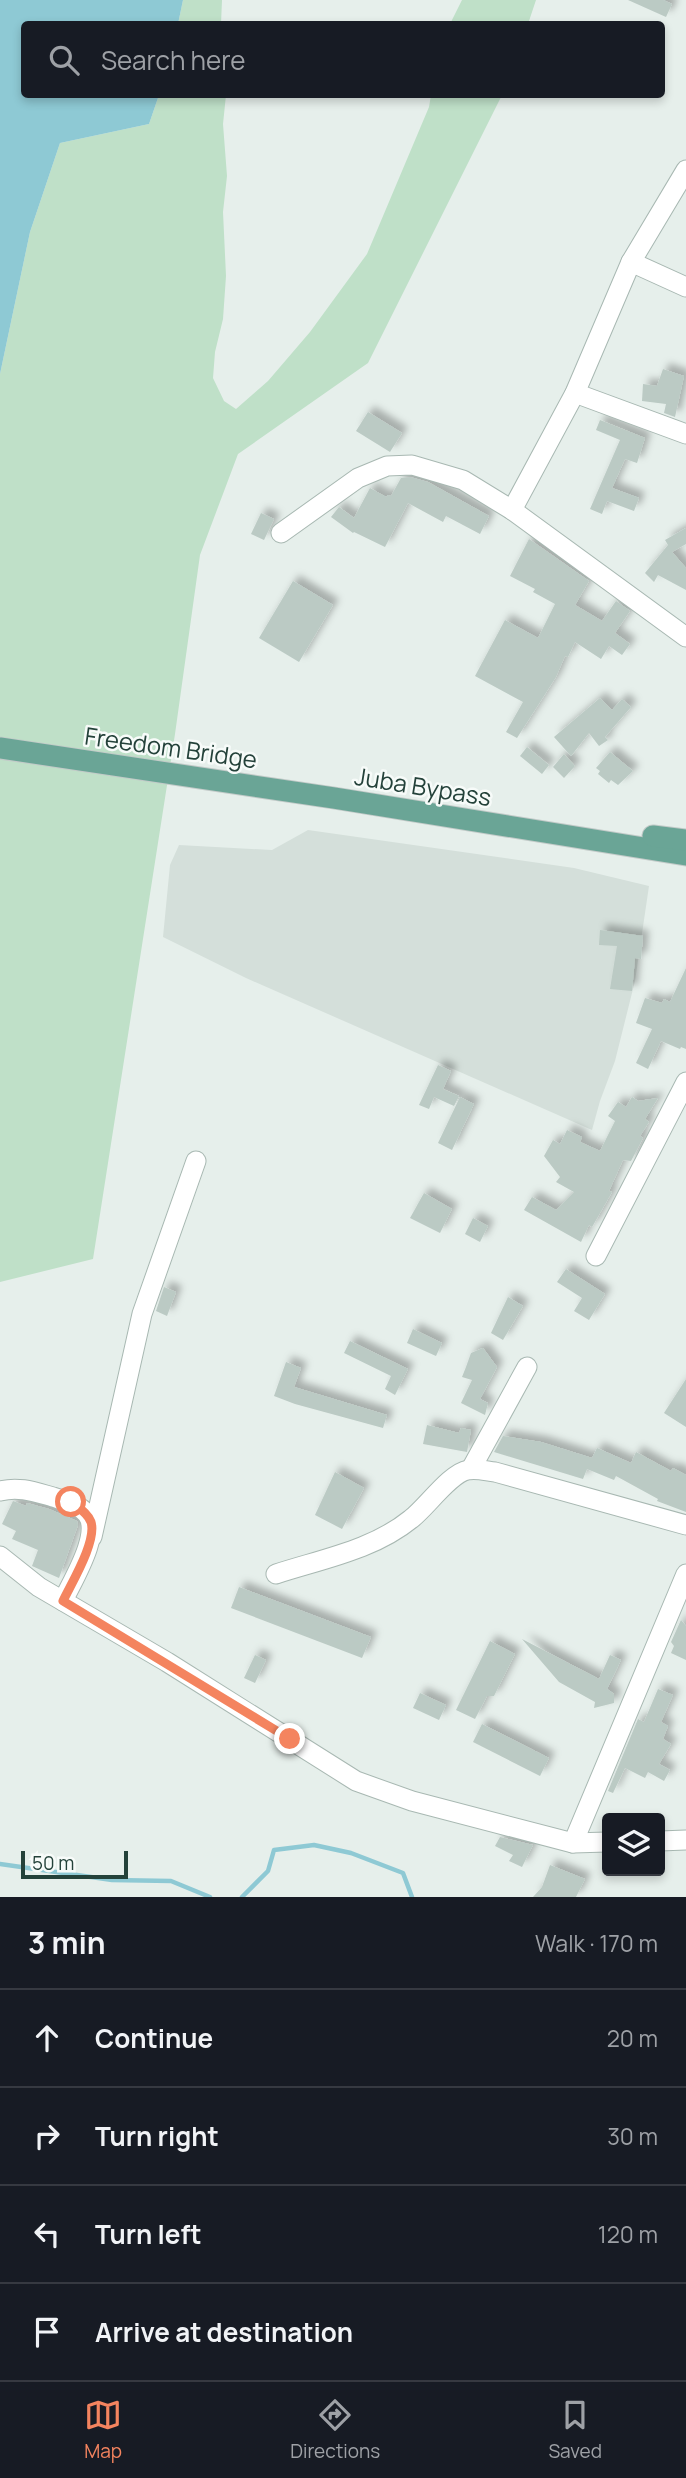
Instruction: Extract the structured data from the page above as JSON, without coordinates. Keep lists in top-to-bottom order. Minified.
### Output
{"streets":{"main road":["Freedom Bridge","Juba Bypass"]},"crossings":[["Freedom Bridge","Juba Bypass"]],"scale_bar":"50 m","page":{"search":"Search here","scale":"50 m","heading":["3 min","Walk · 170 m"],"list":[["Continue","20 m"],["Turn right","30 m"],["Turn left","120 m"],"Arrive at destination"],"nav":["Map","Directions","Saved"]}}
